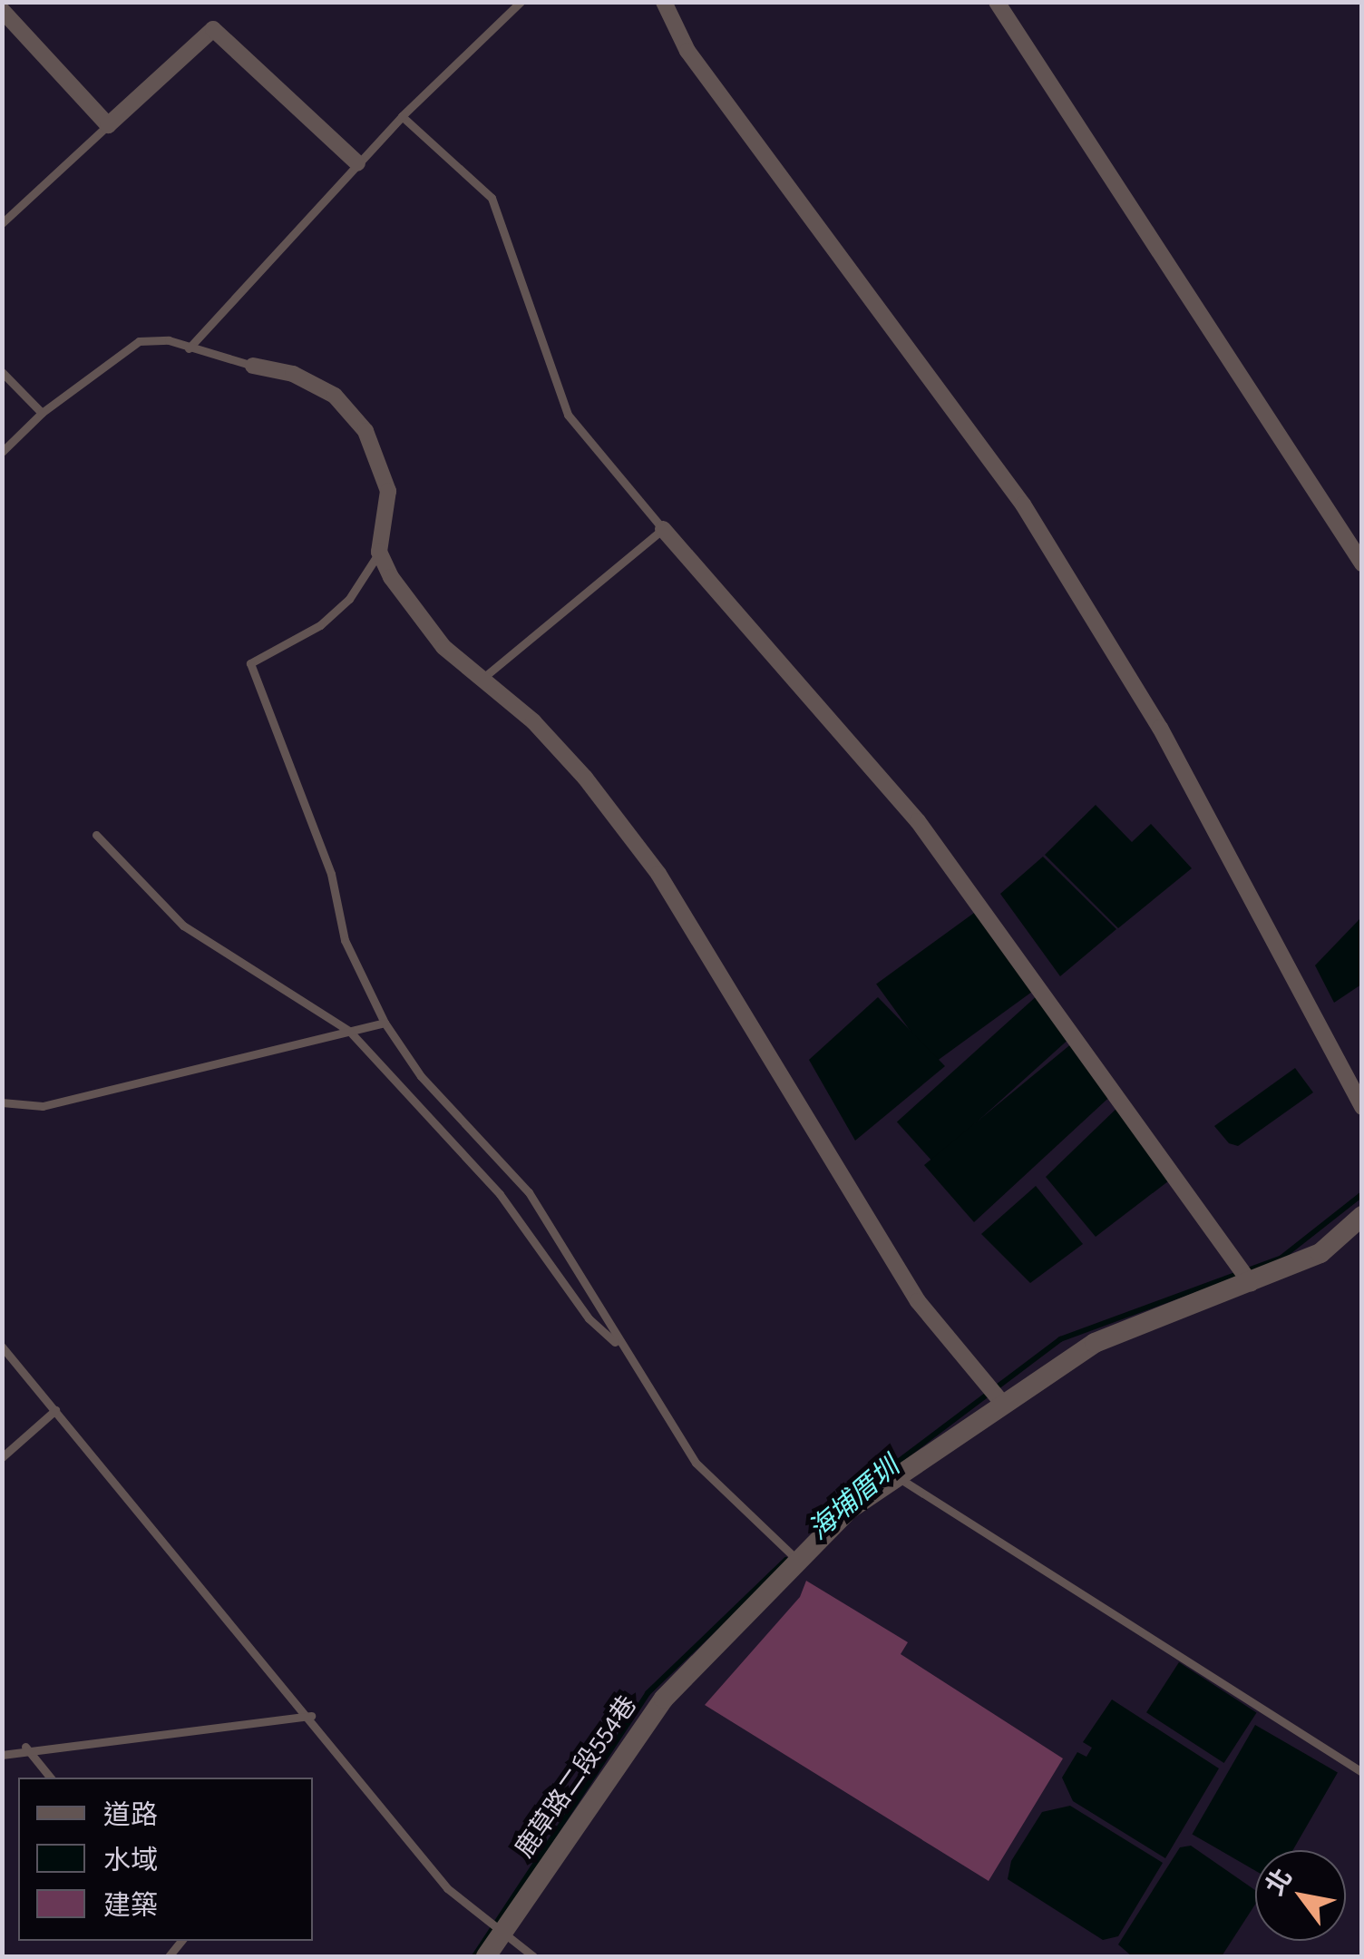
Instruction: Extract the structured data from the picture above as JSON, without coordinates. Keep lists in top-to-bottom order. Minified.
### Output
{"streets":{"street":["鹿草路二段554巷"]},"water":["海埔厝圳"],"legend":["道路","水域","建築"],"north":"top left"}
